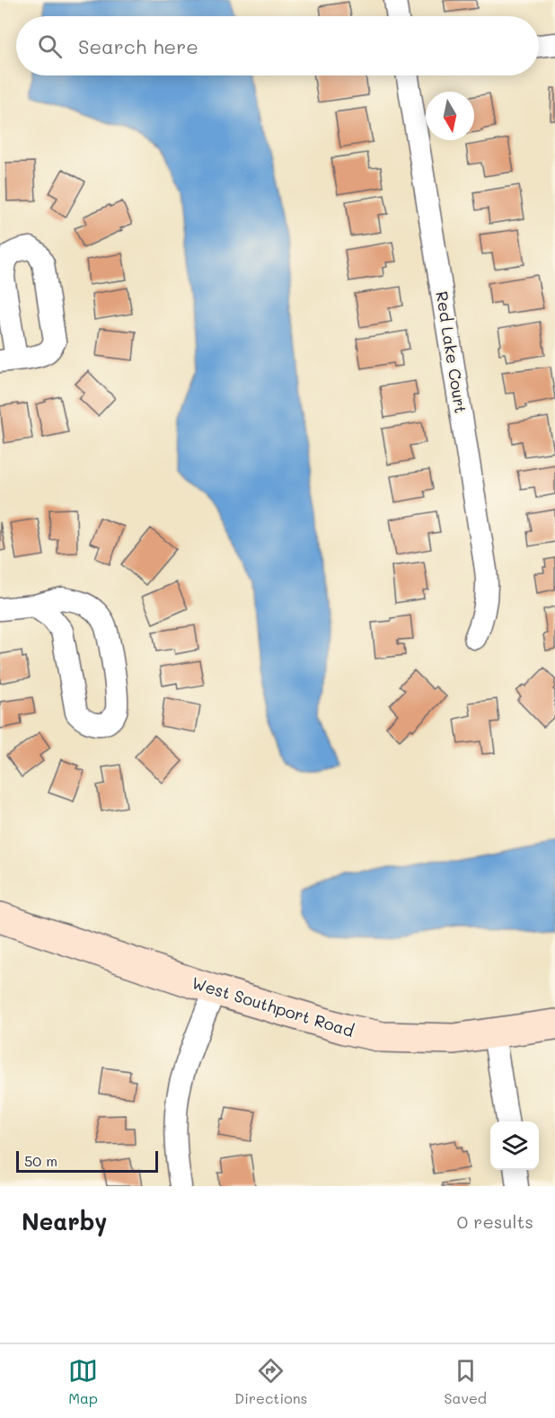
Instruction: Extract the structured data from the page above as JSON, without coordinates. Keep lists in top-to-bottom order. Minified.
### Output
{"streets":{"main road":["West Southport Road"],"street":["Red Lake Court"]},"scale_bar":"50 m","north":"bottom","page":{"search":"Search here","scale":"50 m","heading":["Nearby","0 results"],"nav":["Map","Directions","Saved"]}}
